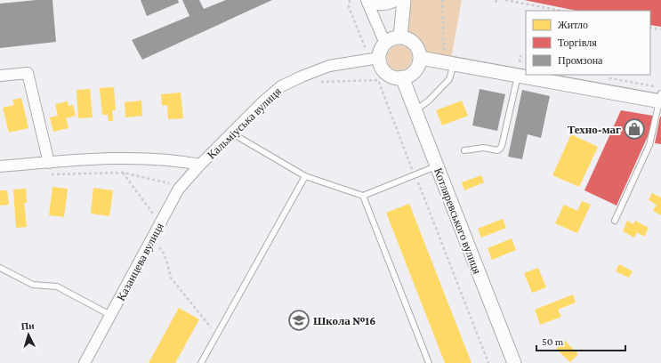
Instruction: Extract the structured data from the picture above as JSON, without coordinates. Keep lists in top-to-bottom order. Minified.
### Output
{"streets":{"street":["Кальміуська вулиця","Котляревського вулиця","Казанцева вулиця"]},"crossings":[["Кальміуська вулиця","Котляревського вулиця"],["Кальміуська вулиця","Казанцева вулиця"]],"places":{"shop":["Техно-маг"],"school or university":["Школа №16"]},"legend":["Житло","Торгівля","Промзона"],"scale_bar":"50 m","north":"top"}
